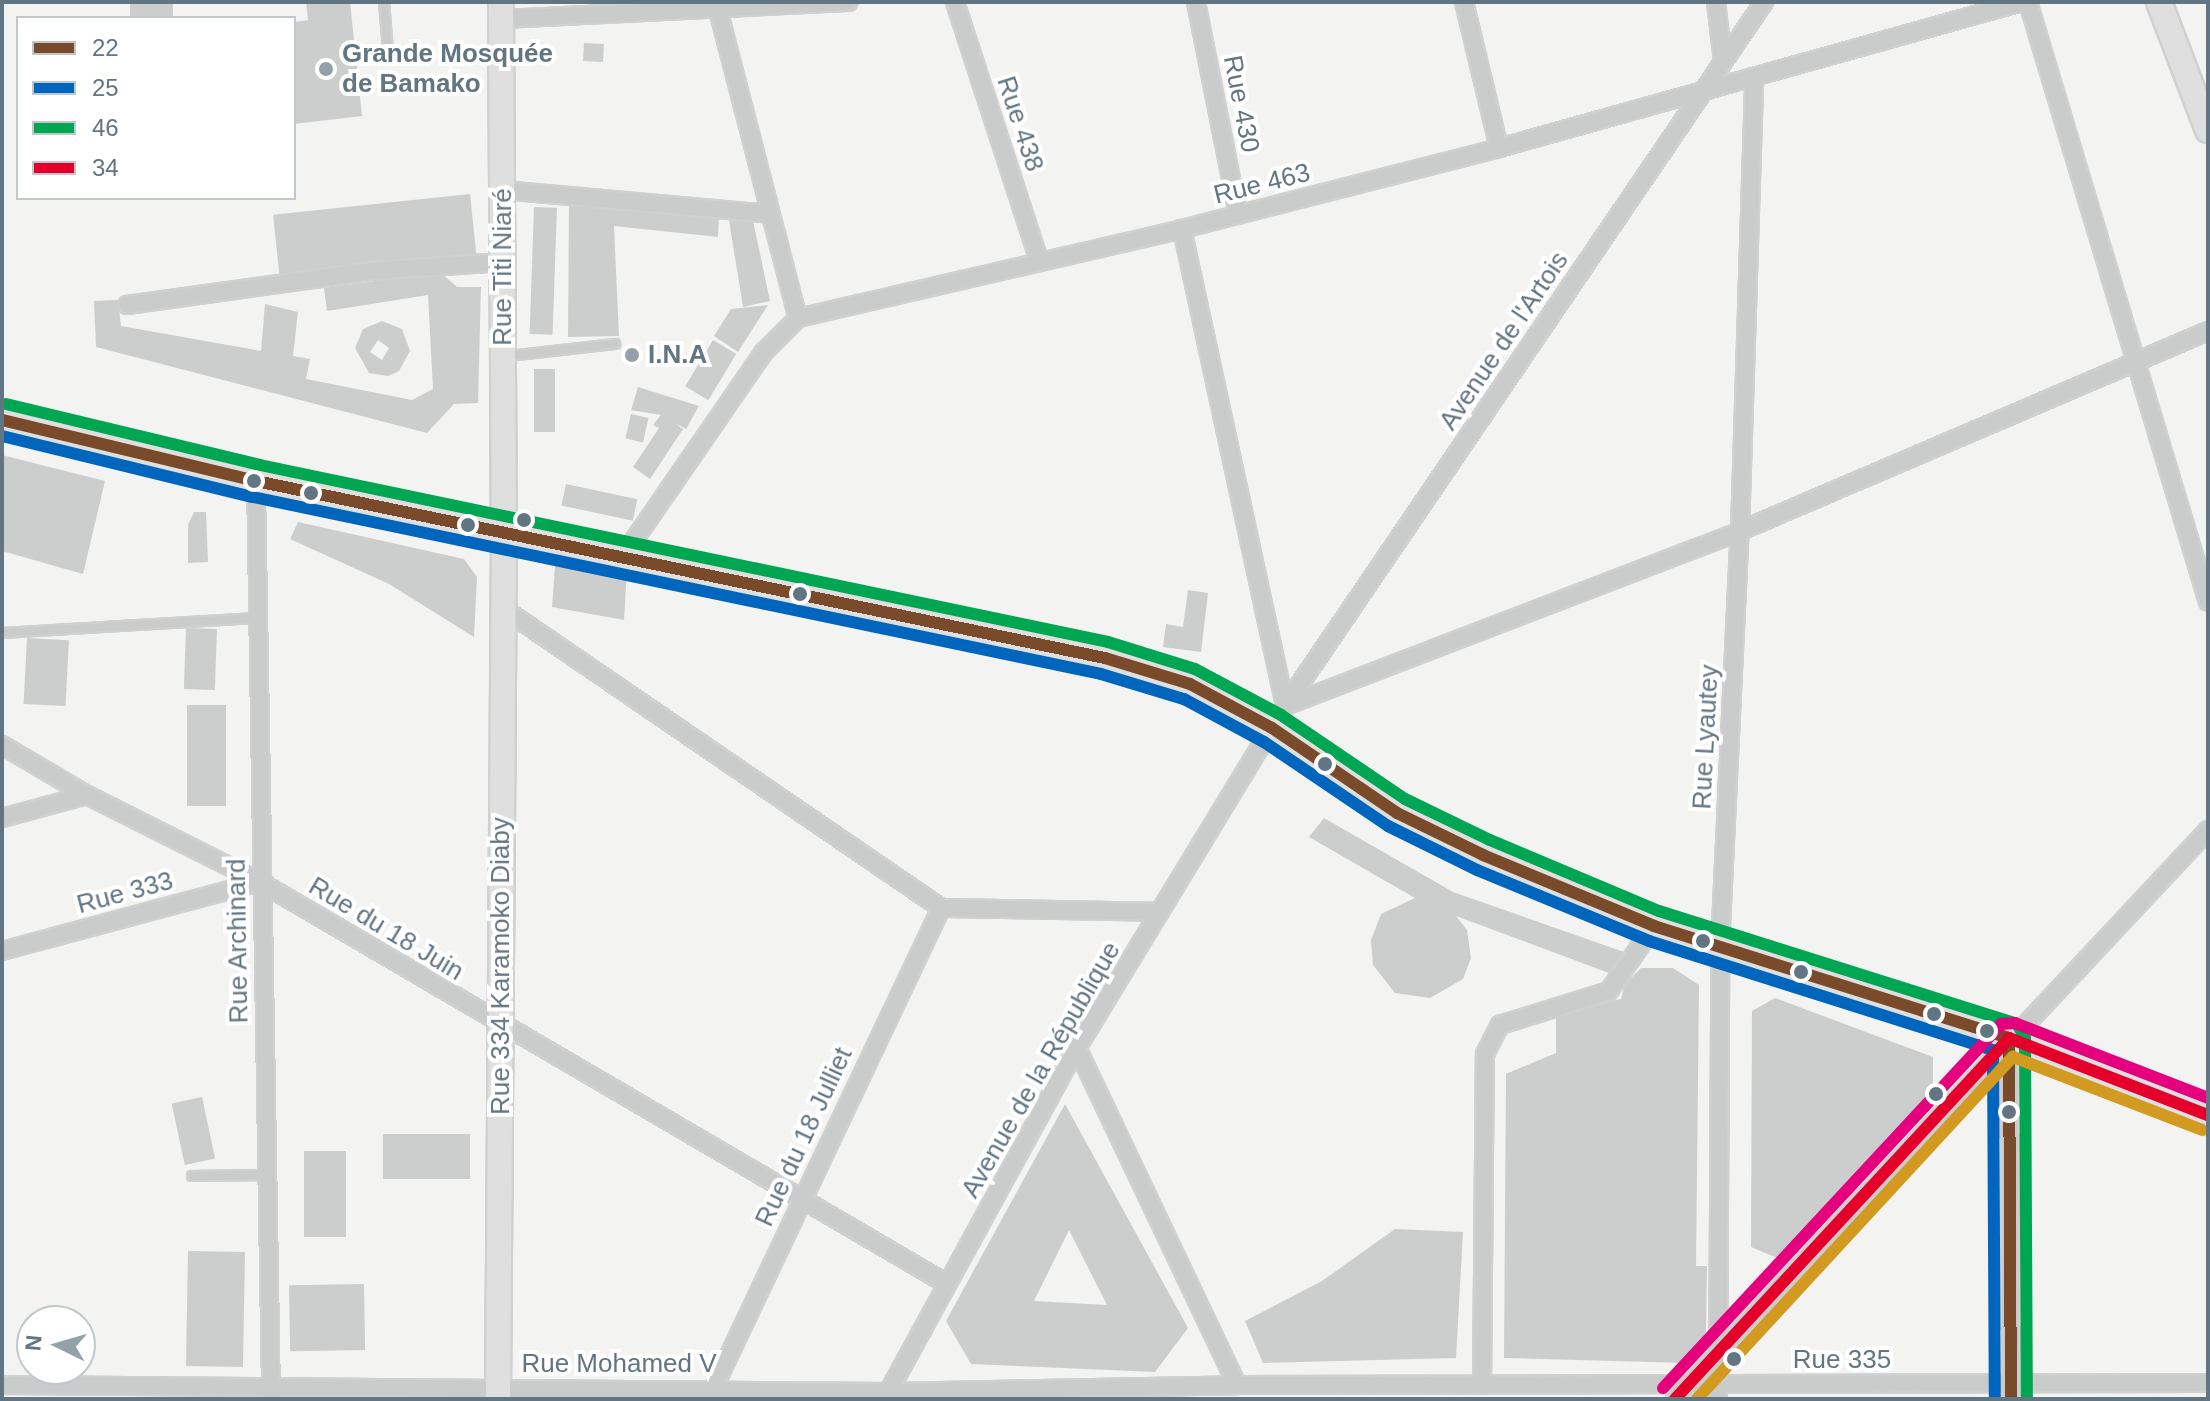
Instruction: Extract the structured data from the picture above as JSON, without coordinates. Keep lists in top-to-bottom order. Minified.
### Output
{"streets":{"main road":["Rue Titi Niaré","Rue 334 Karamoko Diaby"],"street":["Rue 430","Rue 438","Rue 463","Avenue de l'Artois","Rue Lyautey","Rue 333","Rue du 18 Juin","Rue Archinard","Avenue de la République","Rue du 18 Julliet","Rue 335","Rue Mohamed V"]},"crossings":[["Rue 430","Rue 463"],["Rue 438","Rue 463"],["Rue 463","Avenue de l'Artois"],["Rue 463","Rue Lyautey"],["Rue Titi Niaré","Rue 334 Karamoko Diaby"],["Avenue de l'Artois","Avenue de la République"],["Rue Lyautey","Rue 335"],["Rue 333","Rue du 18 Juin"],["Rue 333","Rue Archinard"],["Rue du 18 Juin","Rue Archinard"],["Rue du 18 Juin","Rue 334 Karamoko Diaby"],["Rue du 18 Juin","Avenue de la République"],["Rue du 18 Juin","Rue du 18 Julliet"],["Rue Archinard","Rue Mohamed V"],["Rue 334 Karamoko Diaby","Rue Mohamed V"],["Avenue de la République","Rue Mohamed V"],["Rue du 18 Julliet","Rue Mohamed V"],["Rue 335","Rue Mohamed V"]],"places":["Grande Mosquée de Bamako","I.N.A"],"lines":["transit line 46","transit line 22","transit line 25","transit line 34"],"legend":["22","25","46","34"],"north":"left"}
